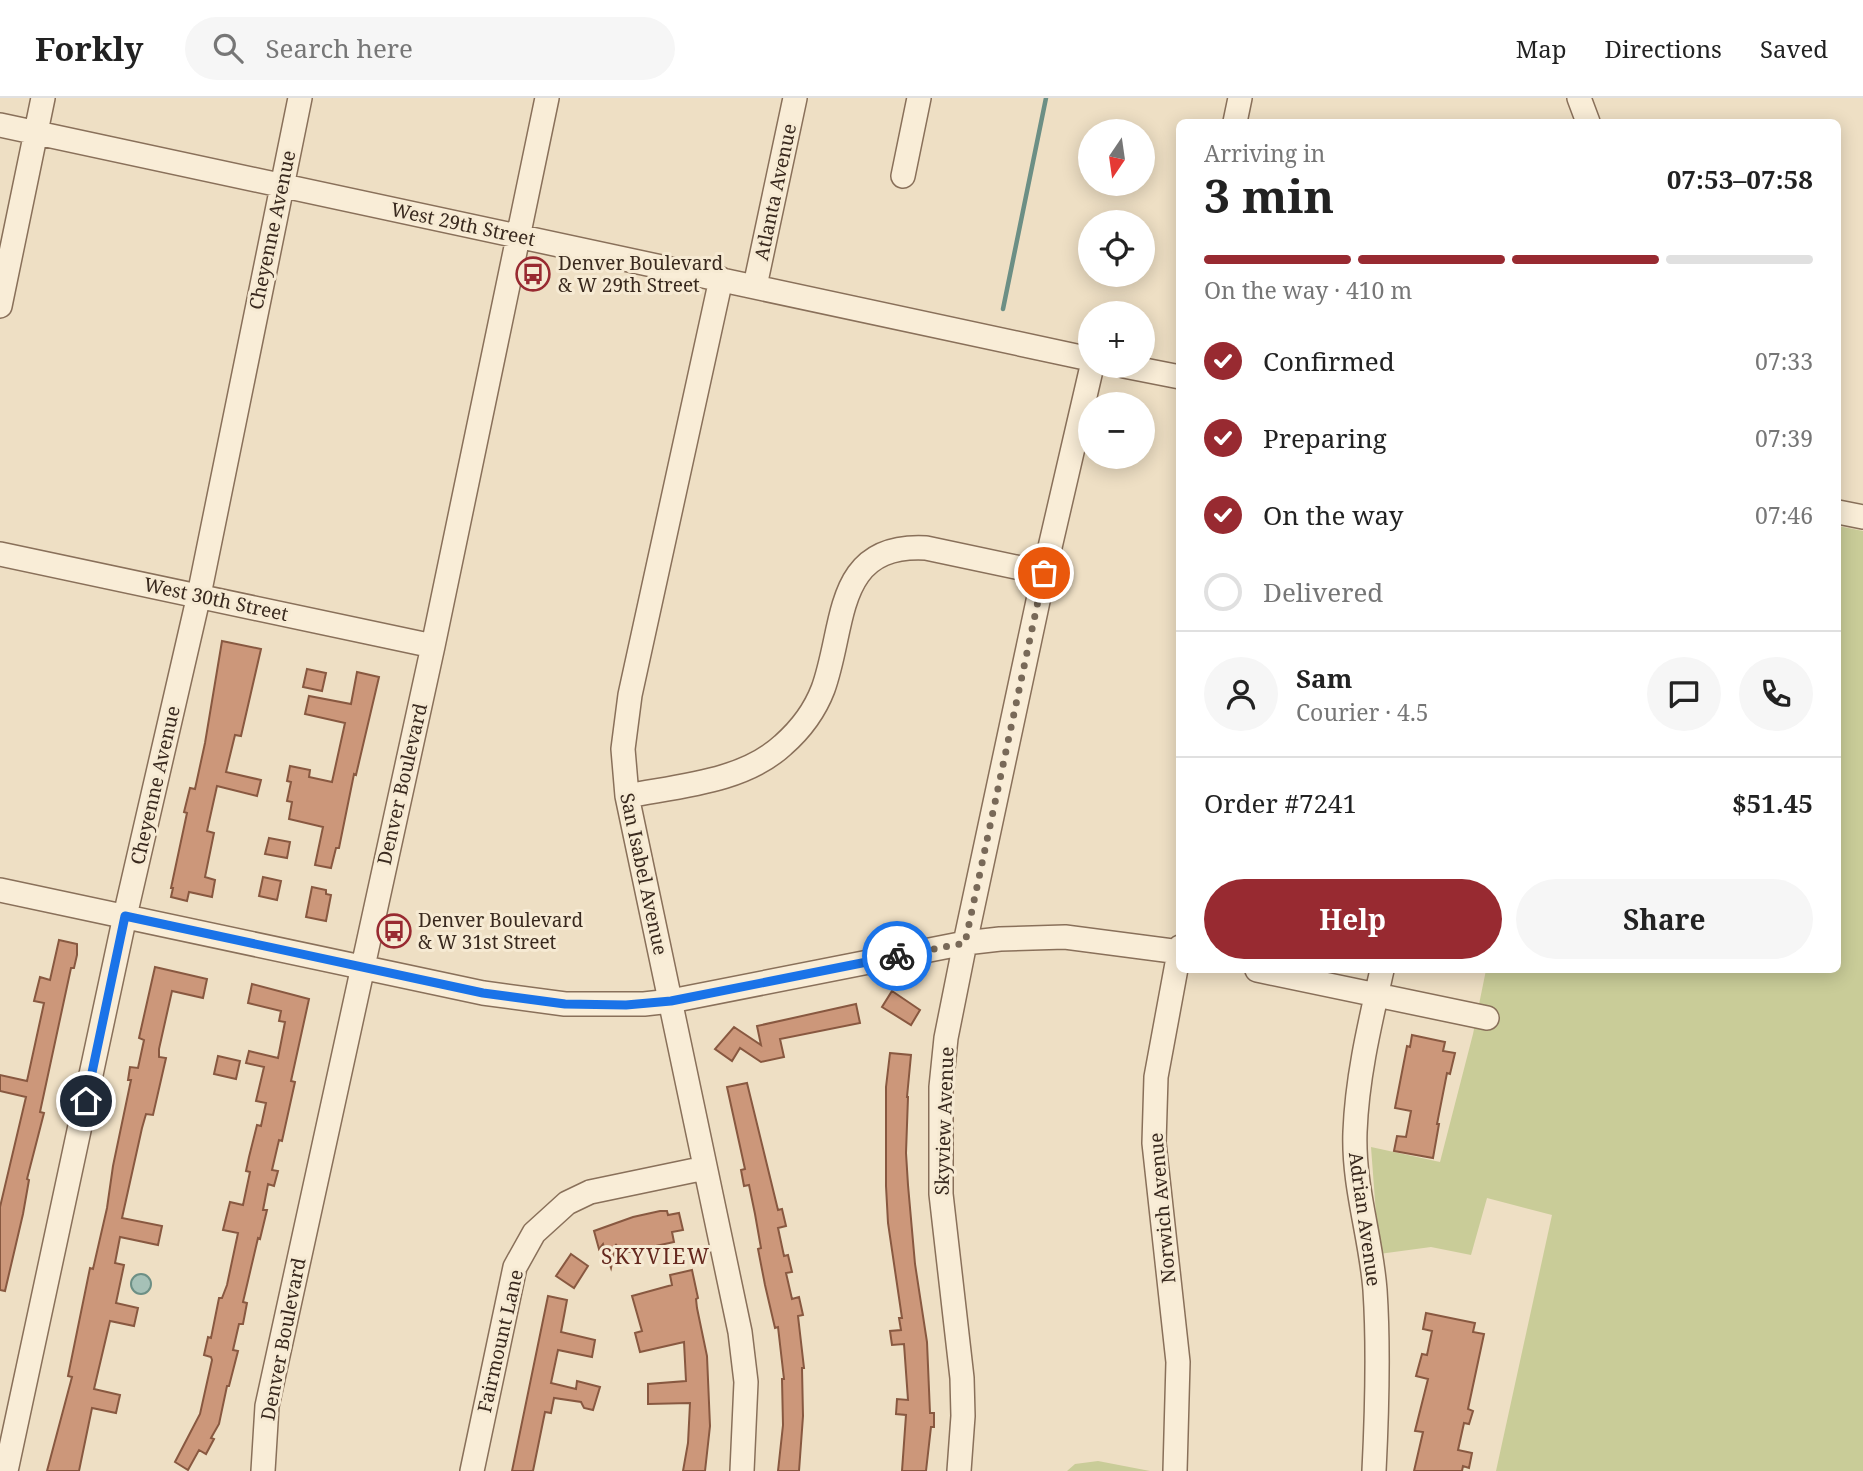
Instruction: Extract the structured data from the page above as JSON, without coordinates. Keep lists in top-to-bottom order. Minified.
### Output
{"streets":{"street":["Atlanta Avenue","West 29th Street","Cheyenne Avenue","West 30th Street","Denver Boulevard","San Isabel Avenue","Skyview Avenue","Norwich Avenue","Adrian Avenue","Fairmount Lane"]},"crossings":[["Atlanta Avenue","West 29th Street"],["West 29th Street","Cheyenne Avenue"],["West 29th Street","Denver Boulevard"],["West 29th Street","San Isabel Avenue"],["Cheyenne Avenue","West 30th Street"],["West 30th Street","Denver Boulevard"],["San Isabel Avenue","Fairmount Lane"]],"districts":["SKYVIEW"],"places":{"bus stop":["Denver Boulevard & W 29th Street","Denver Boulevard & W 31st Street"]},"north":"bottom","page":{"header":"Forkly","search":"Search here","nav":["Map","Directions","Saved"],"map_buttons":["+","−"],"heading":["3 min","Arriving in","07:53–07:58"],"panel":["Sam","Courier · 4.5","Order #7241","$51.45"],"bar":"On the way · 410 m","list":[["Confirmed","07:33"],["Preparing","07:39"],["On the way","07:46"],"Delivered"],"buttons":["Help","Share"]}}
